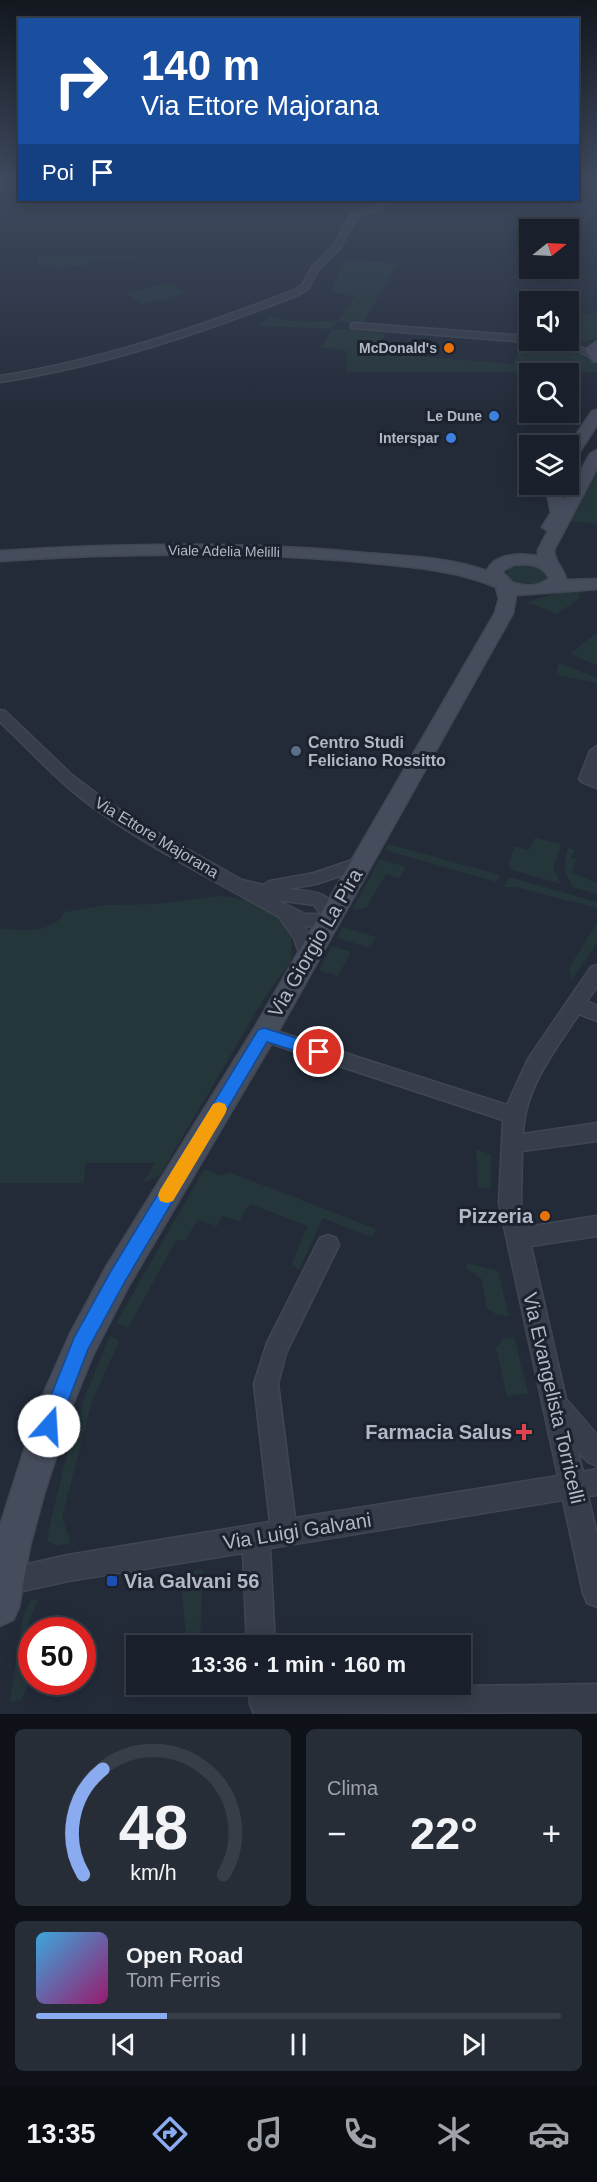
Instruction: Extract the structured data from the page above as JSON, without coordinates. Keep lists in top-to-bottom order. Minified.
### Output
{"streets":{"main road":["Viale Adelia Melilli","Via Giorgio La Pira"],"street":["Via Ettore Majorana","Via Evangelista Torricelli","Via Luigi Galvani"]},"crossings":[["Via Ettore Majorana","Via Giorgio La Pira"],["Via Giorgio La Pira","Via Luigi Galvani"],["Via Evangelista Torricelli","Via Luigi Galvani"]],"places":{"other":["McDonald's","Le Dune","Interspar","Centro Studi Feliciano Rossitto","Pizzeria"],"health":["Farmacia Salus"],"transit":["Via Galvani 56"]},"north":"right","page":{"turn":["140 m","Via Ettore Majorana"],"then":"Poi","limit":"50","trip":"13:36 · 1 min · 160 m","tile":"Clima","heat":["−","22°","+"],"song":["Open Road","Tom Ferris"],"tabs":"13:35","gauge":["48","km/h"]}}
